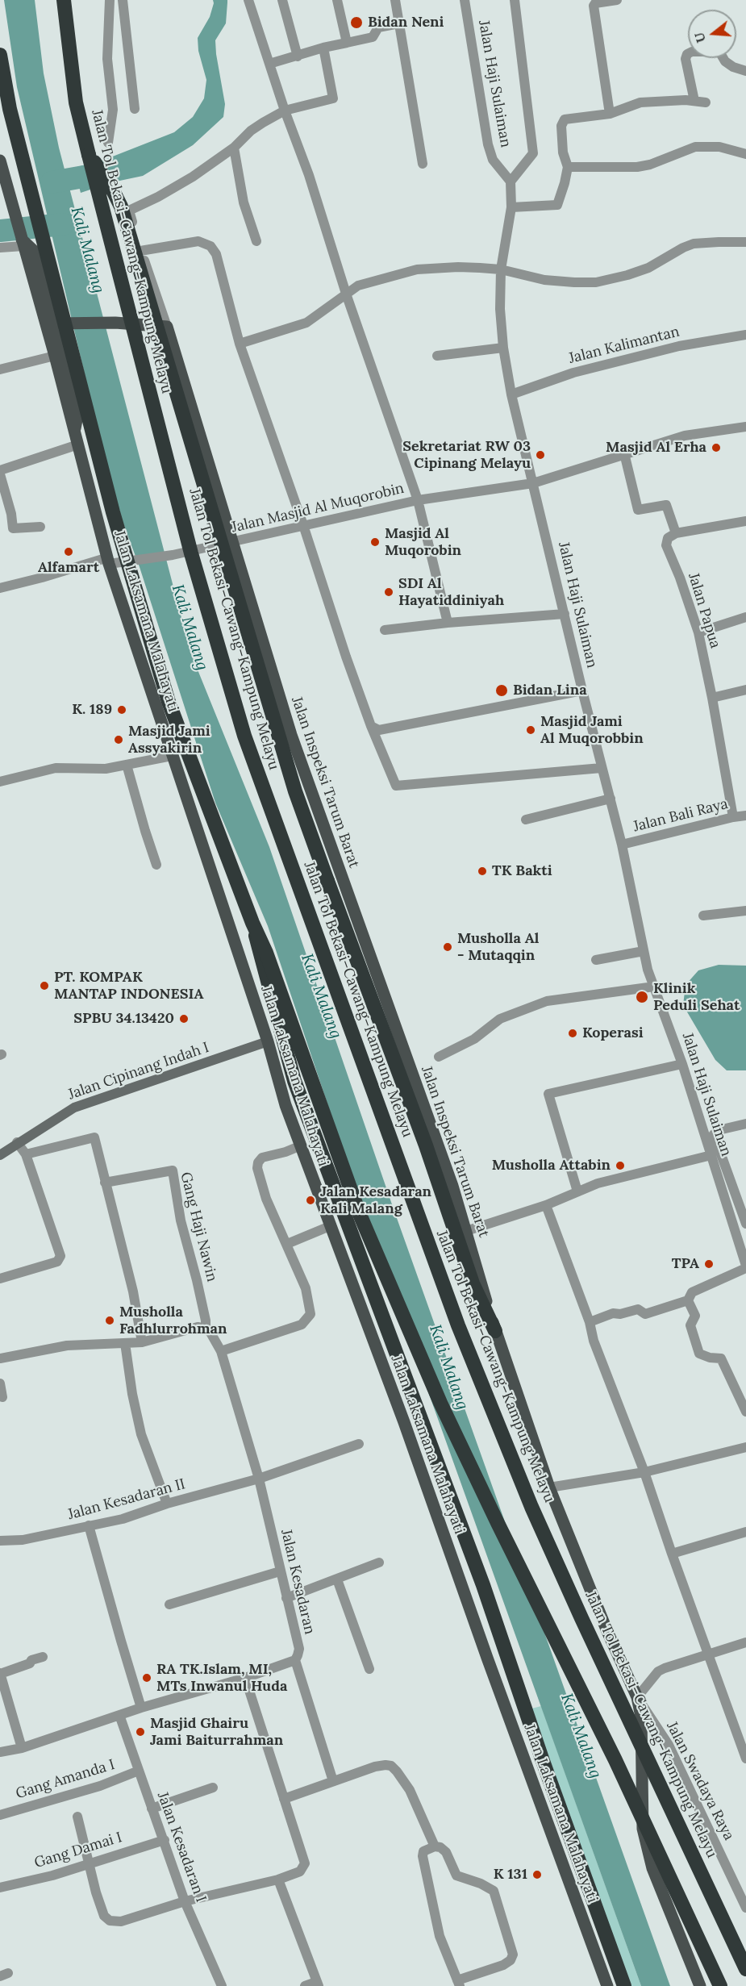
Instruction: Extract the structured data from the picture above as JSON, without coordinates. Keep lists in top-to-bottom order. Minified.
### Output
{"streets":{"highway":["Jalan Tol Bekasi–Cawang–Kampung Melayu"],"main road":["Jalan Laksamana Malahayati","Jalan Inspeksi Tarum Barat"],"street":["Jalan Haji Sulaiman","Jalan Kalimantan","Jalan Masjid Al Muqorobin","Jalan Papua","Jalan Bali Raya","Jalan Cipinang Indah I","Gang Haji Nawin","Jalan Kesadaran II","Jalan Kesadaran","Gang Amanda I","Jalan Swadaya Raya","Jalan Kesadaran I","Gang Damai I"]},"crossings":[["Jalan Haji Sulaiman","Jalan Kalimantan"],["Jalan Haji Sulaiman","Jalan Masjid Al Muqorobin"],["Jalan Haji Sulaiman","Jalan Bali Raya"],["Jalan Masjid Al Muqorobin","Jalan Laksamana Malahayati"],["Jalan Masjid Al Muqorobin","Jalan Inspeksi Tarum Barat"],["Jalan Papua","Jalan Bali Raya"],["Jalan Laksamana Malahayati","Jalan Cipinang Indah I"],["Jalan Inspeksi Tarum Barat","Jalan Swadaya Raya"],["Gang Haji Nawin","Jalan Kesadaran"],["Jalan Kesadaran II","Jalan Kesadaran"],["Gang Amanda I","Jalan Kesadaran I"],["Jalan Kesadaran I","Gang Damai I"]],"water":["Kali Malang"],"places":["Bidan Neni","Masjid Al Erha","Sekretariat RW 03 Cipinang Melayu","Masjid Al Muqorobin","Alfamart","SDI Al Hayatiddiniyah","Bidan Lina","K. 189","Masjid Jami Al Muqorobbin","Masjid Jami Assyakirin","TK Bakti","Musholla Al - Mutaqqin","PT. KOMPAK MANTAP INDONESIA","Klinik Peduli Sehat","SPBU 34.13420","Koperasi","Musholla Attabin","Jalan Kesadaran Kali Malang","TPA","Musholla Fadhlurrohman","RA TK.Islam, MI, MTs Inwanul Huda","Masjid Ghairu Jami Baiturrahman","K 131"],"north":"left"}
